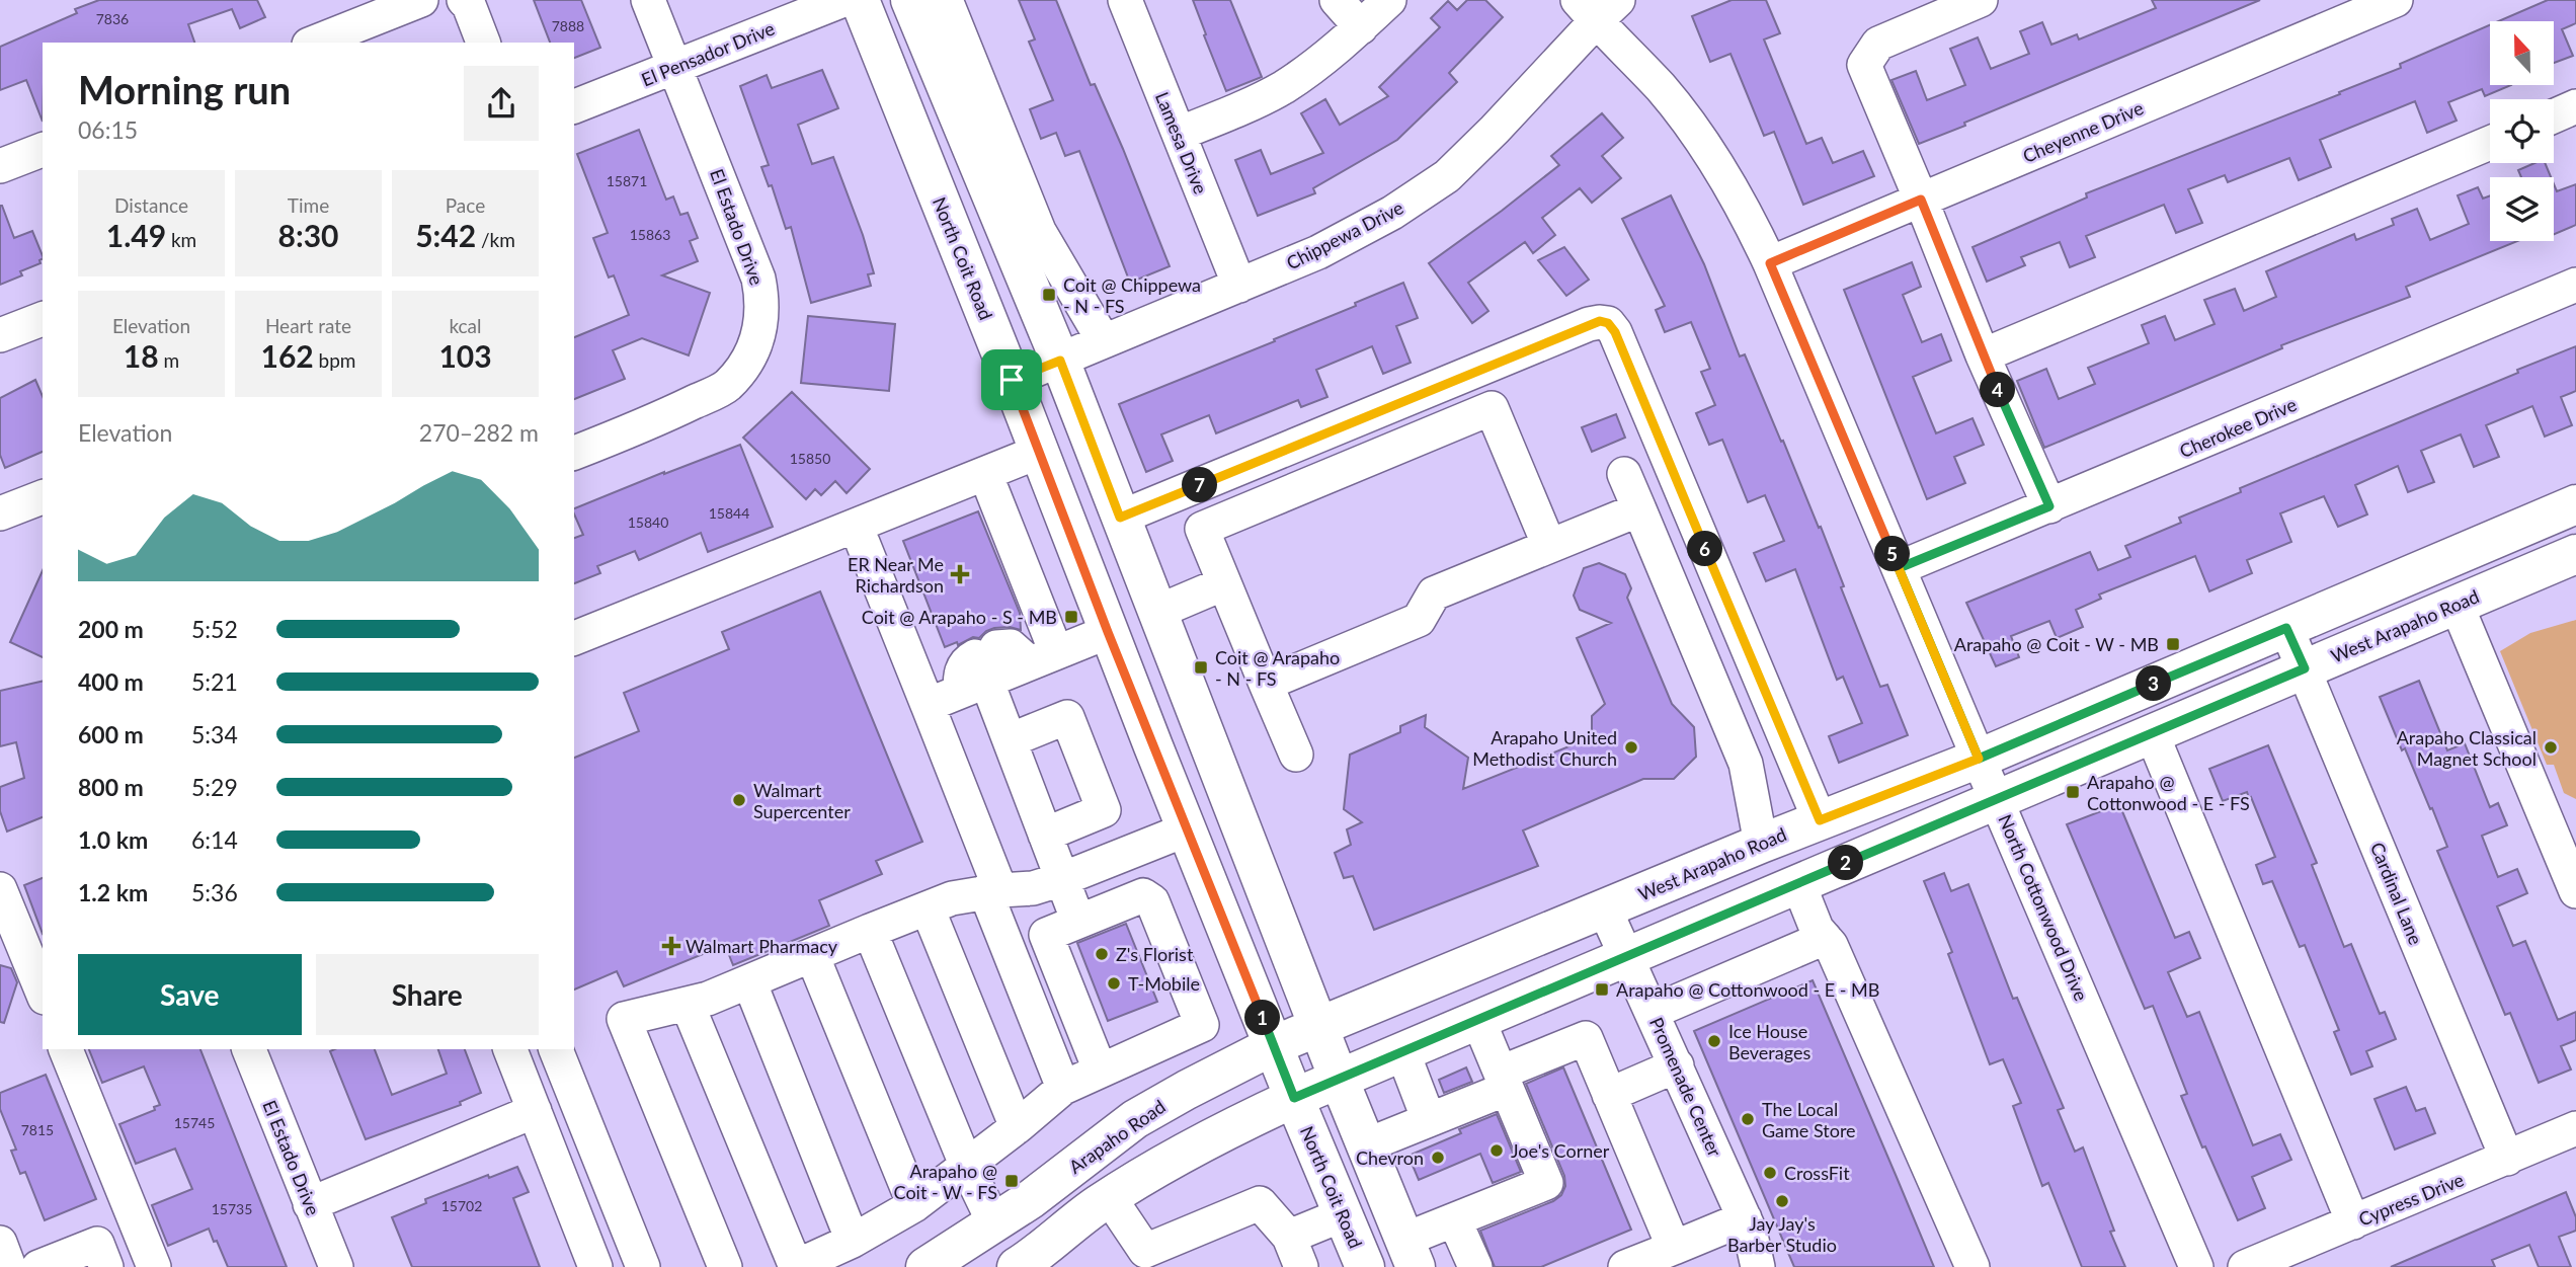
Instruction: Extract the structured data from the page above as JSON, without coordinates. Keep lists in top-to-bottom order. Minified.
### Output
{"streets":{"main road":["North Coit Road","West Arapaho Road","Arapaho Road"],"street":["El Pensador Drive","Cheyenne Drive","Lamesa Drive","El Estado Drive","Chippewa Drive","Cherokee Drive","Cardinal Lane","North Cottonwood Drive","Promenade Center","Cypress Drive"]},"crossings":[["El Pensador Drive","El Estado Drive"],["Cheyenne Drive","North Cottonwood Drive"],["Lamesa Drive","Chippewa Drive"],["Chippewa Drive","North Coit Road"],["Chippewa Drive","North Cottonwood Drive"],["North Coit Road","West Arapaho Road"],["North Coit Road","Arapaho Road"],["Cherokee Drive","North Cottonwood Drive"],["West Arapaho Road","Cardinal Lane"],["West Arapaho Road","North Cottonwood Drive"],["West Arapaho Road","Promenade Center"],["West Arapaho Road","Arapaho Road"],["Cardinal Lane","Cypress Drive"]],"places":{"transit":["Coit @ Chippewa - N - FS","Coit @ Arapaho - S - MB","Arapaho @ Coit - W - MB","Coit @ Arapaho - N - FS","Arapaho @ Cottonwood - E - FS","Arapaho @ Cottonwood - E - MB","Arapaho @ Coit - W - FS"],"health":["ER Near Me Richardson","Walmart Pharmacy"],"other":["Arapaho United Methodist Church","Arapaho Classical Magnet School","Walmart Supercenter","Z's Florist","T-Mobile","Ice House Beverages","The Local Game Store","Joe's Corner","Chevron","CrossFit","Jay Jay's Barber Studio"]},"house_numbers":["7836","7888","15871","15863","15850","15844","15840","15745","7815","15702","15735"],"north":"top","page":{"heading":["Morning run","06:15"],"stats":[["Distance","1.49 km"],["Time","8:30"],["Pace","5:42 /km"],["Elevation","18 m"],["Heart rate","162 bpm"],["kcal","103"]],"pins":["4","7","6","5","3","2","1"],"chart":["Elevation","270–282 m"],"list":[{"name":"200 m","note":"5:52"},{"name":"400 m","note":"5:21"},{"name":"600 m","note":"5:34"},{"name":"800 m","note":"5:29"},{"name":"1.0 km","note":"6:14"},{"name":"1.2 km","note":"5:36"}],"buttons":["Save","Share"]}}
